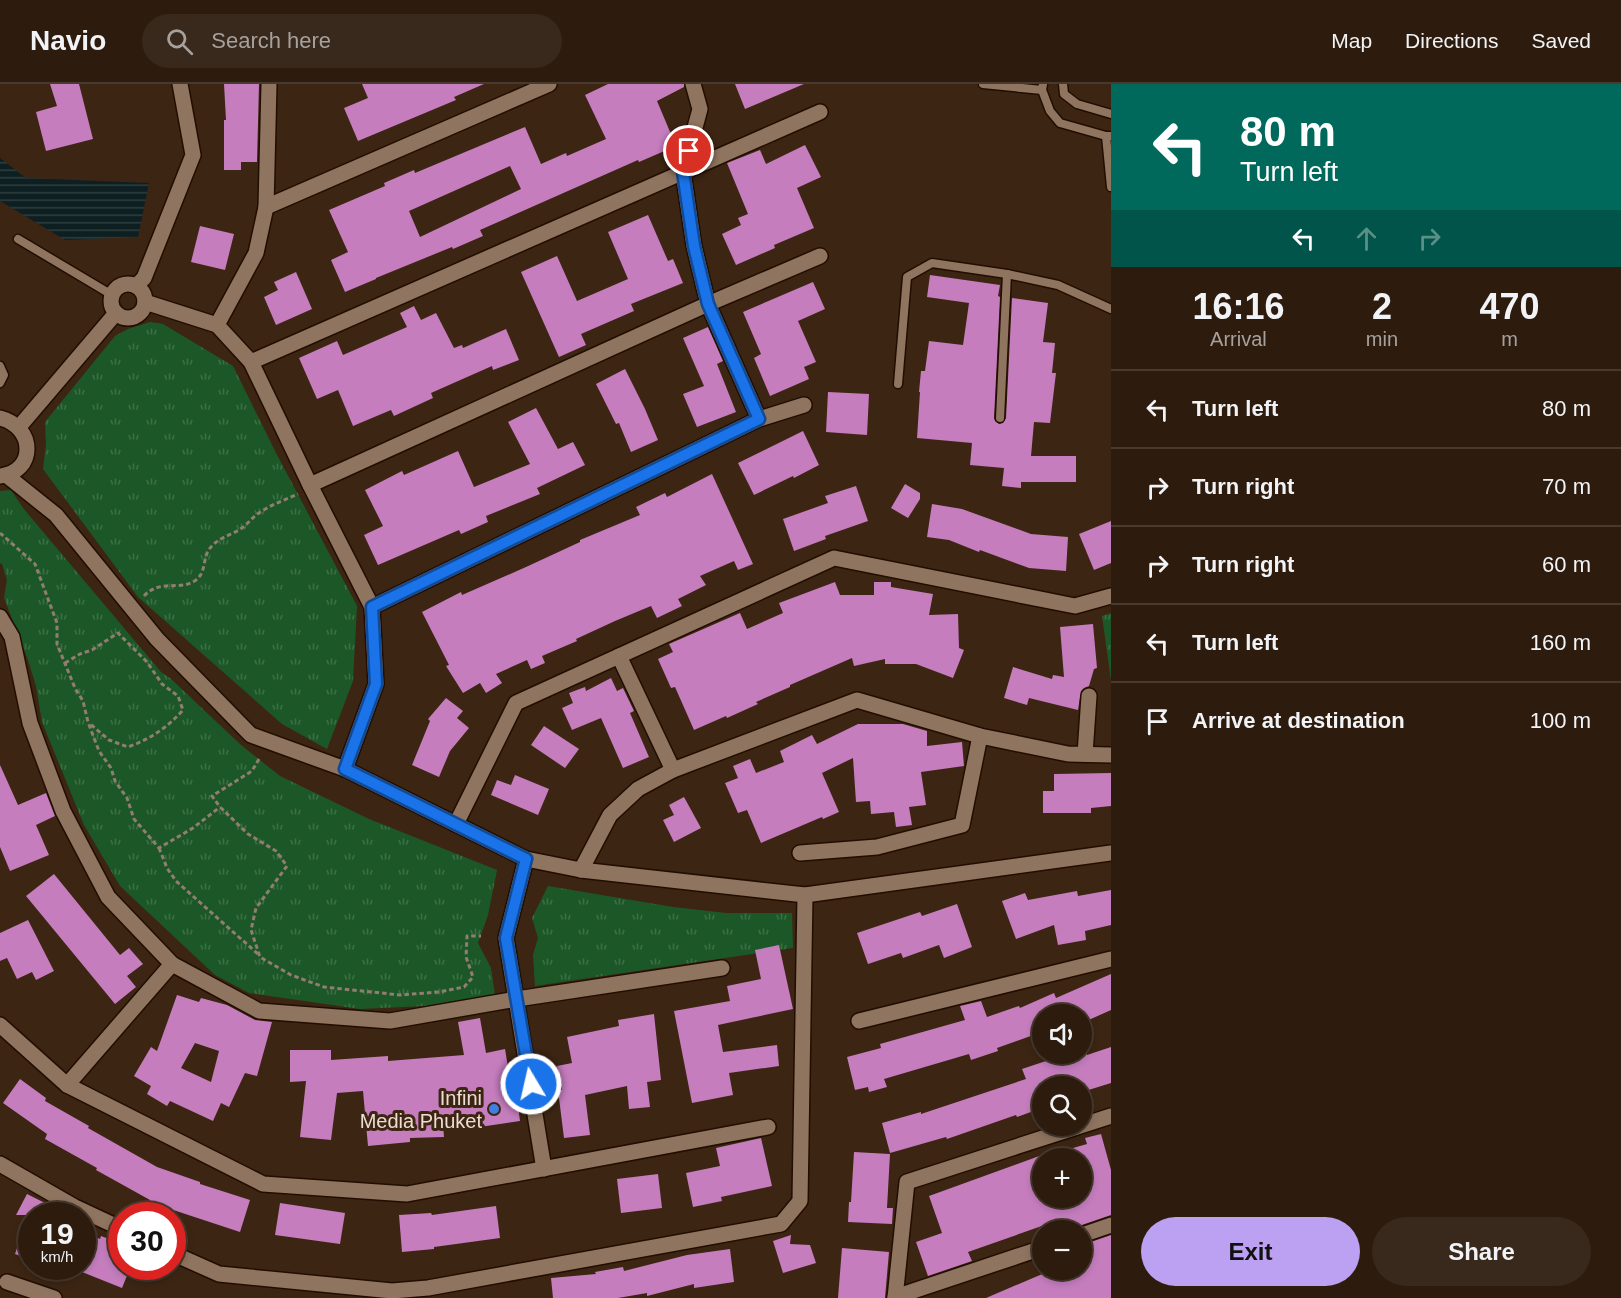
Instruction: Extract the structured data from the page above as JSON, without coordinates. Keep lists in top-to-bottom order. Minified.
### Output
{"places":["Infini Media Phuket"],"page":{"header":"Navio","search":"Search here","nav":["Map","Directions","Saved"],"turn":["80 m","Turn left"],"eta":["16:16","Arrival","2","min","470","m"],"list":[{"name":"Turn left","value":"80 m"},{"name":"Turn right","value":"70 m"},{"name":"Turn right","value":"60 m"},{"name":"Turn left","value":"160 m"},{"name":"Arrive at destination","value":"100 m"}],"map_buttons":["+","−"],"speed":"19 km/h","limit":"30","buttons":["Exit","Share"]}}
